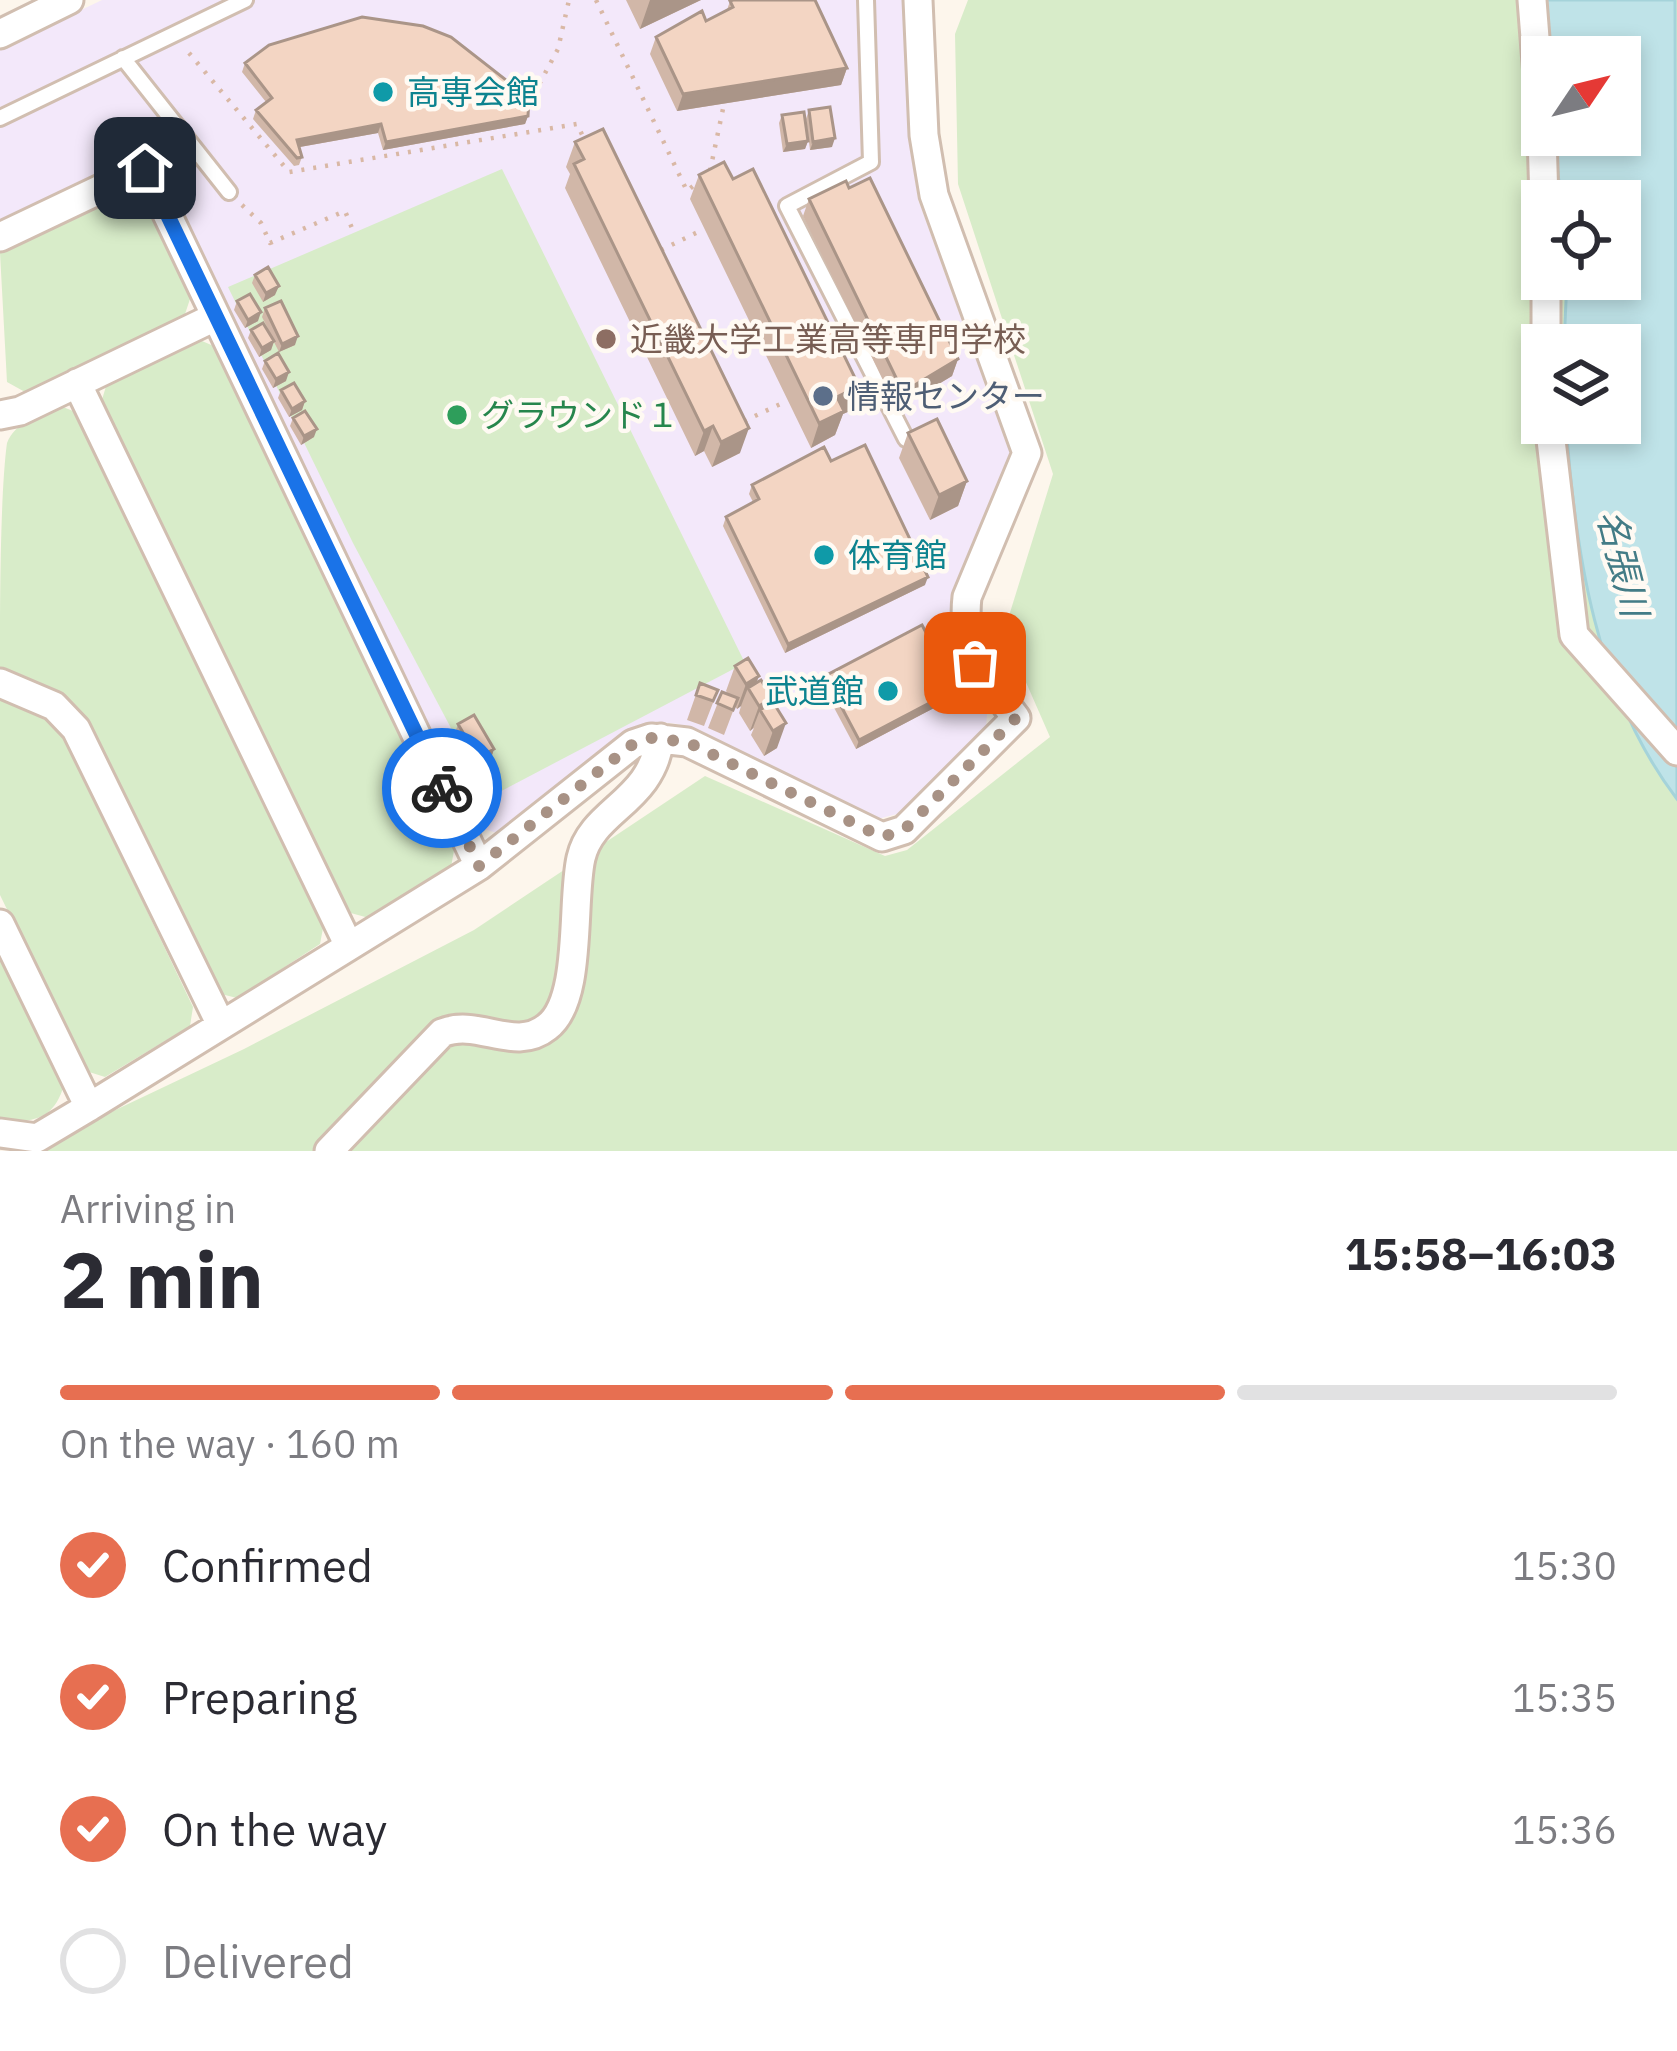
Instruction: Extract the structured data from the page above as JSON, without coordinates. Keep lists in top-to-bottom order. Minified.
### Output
{"water":["名張川"],"places":["高専会館","近畿大学工業高等専門学校","情報センター","グラウンド１","体育館","武道館"],"north":"top right","page":{"heading":["2 min","Arriving in","15:58–16:03"],"bar":"On the way · 160 m","list":[["Confirmed","15:30"],["Preparing","15:35"],["On the way","15:36"],"Delivered"]}}
